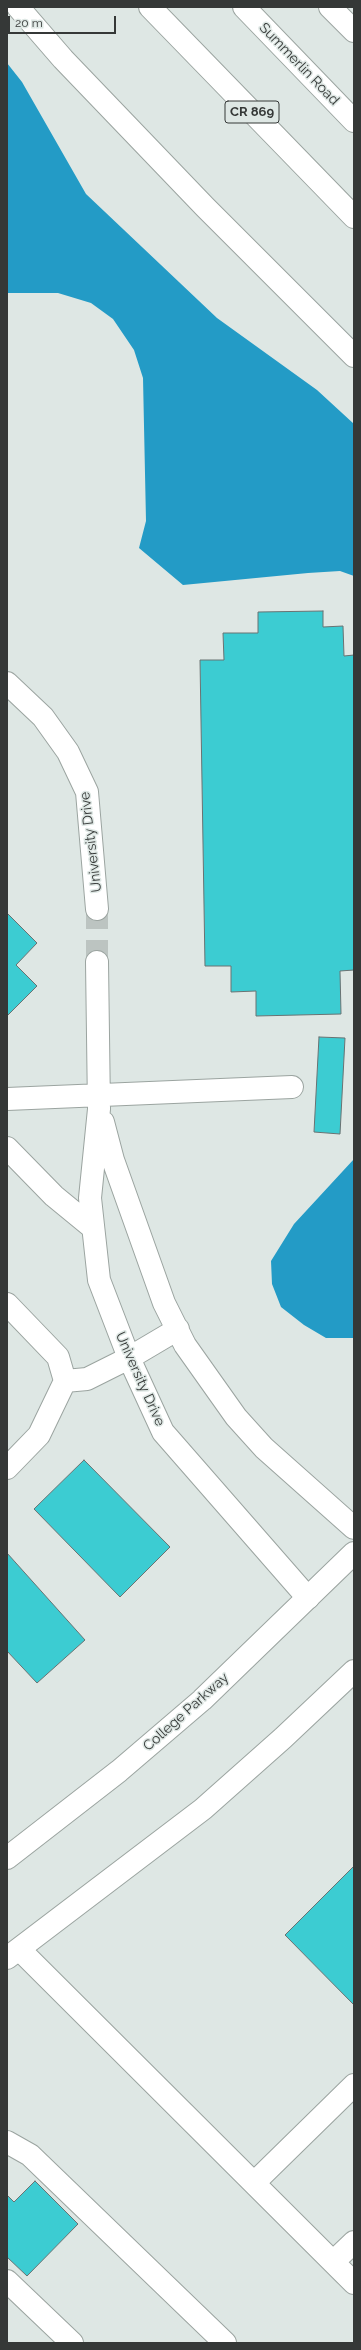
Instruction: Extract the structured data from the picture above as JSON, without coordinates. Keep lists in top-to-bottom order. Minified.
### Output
{"streets":{"main road":["Summerlin Road","CR 869","University Drive","College Parkway"]},"crossings":[["University Drive","College Parkway"]],"scale_bar":"20 m"}
